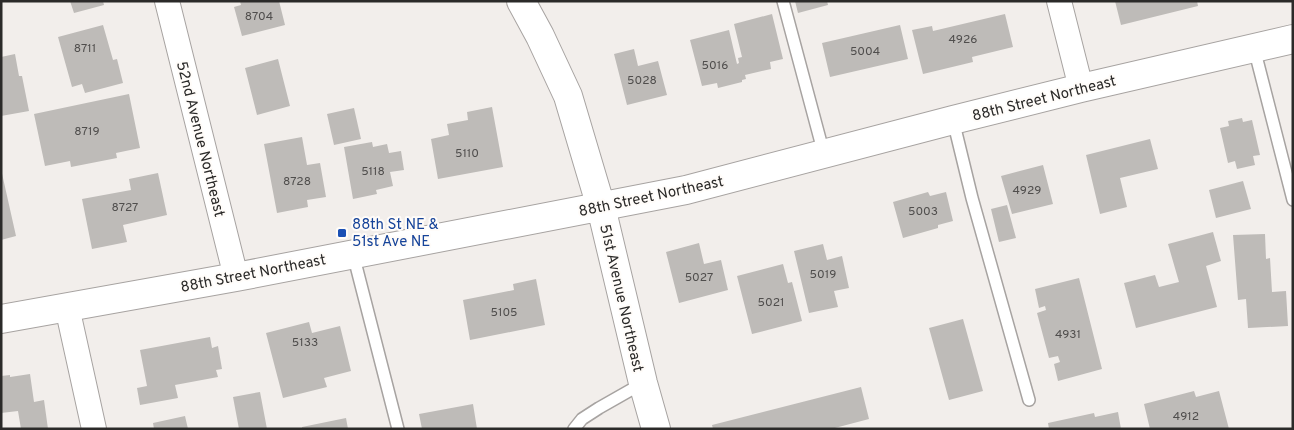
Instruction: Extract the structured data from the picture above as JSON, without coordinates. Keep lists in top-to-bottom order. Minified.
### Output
{"streets":{"main road":["88th Street Northeast","51st Avenue Northeast"],"street":["52nd Avenue Northeast"]},"crossings":[["88th Street Northeast","52nd Avenue Northeast"],["88th Street Northeast","51st Avenue Northeast"]],"places":{"transit":["88th St NE & 51st Ave NE"]},"house_numbers":["8704","4926","8711","5004","5016","5028","8719","5110","5118","8728","4929","8727","5003","5019","5027","5021","5105","4931","5133","4912"]}
